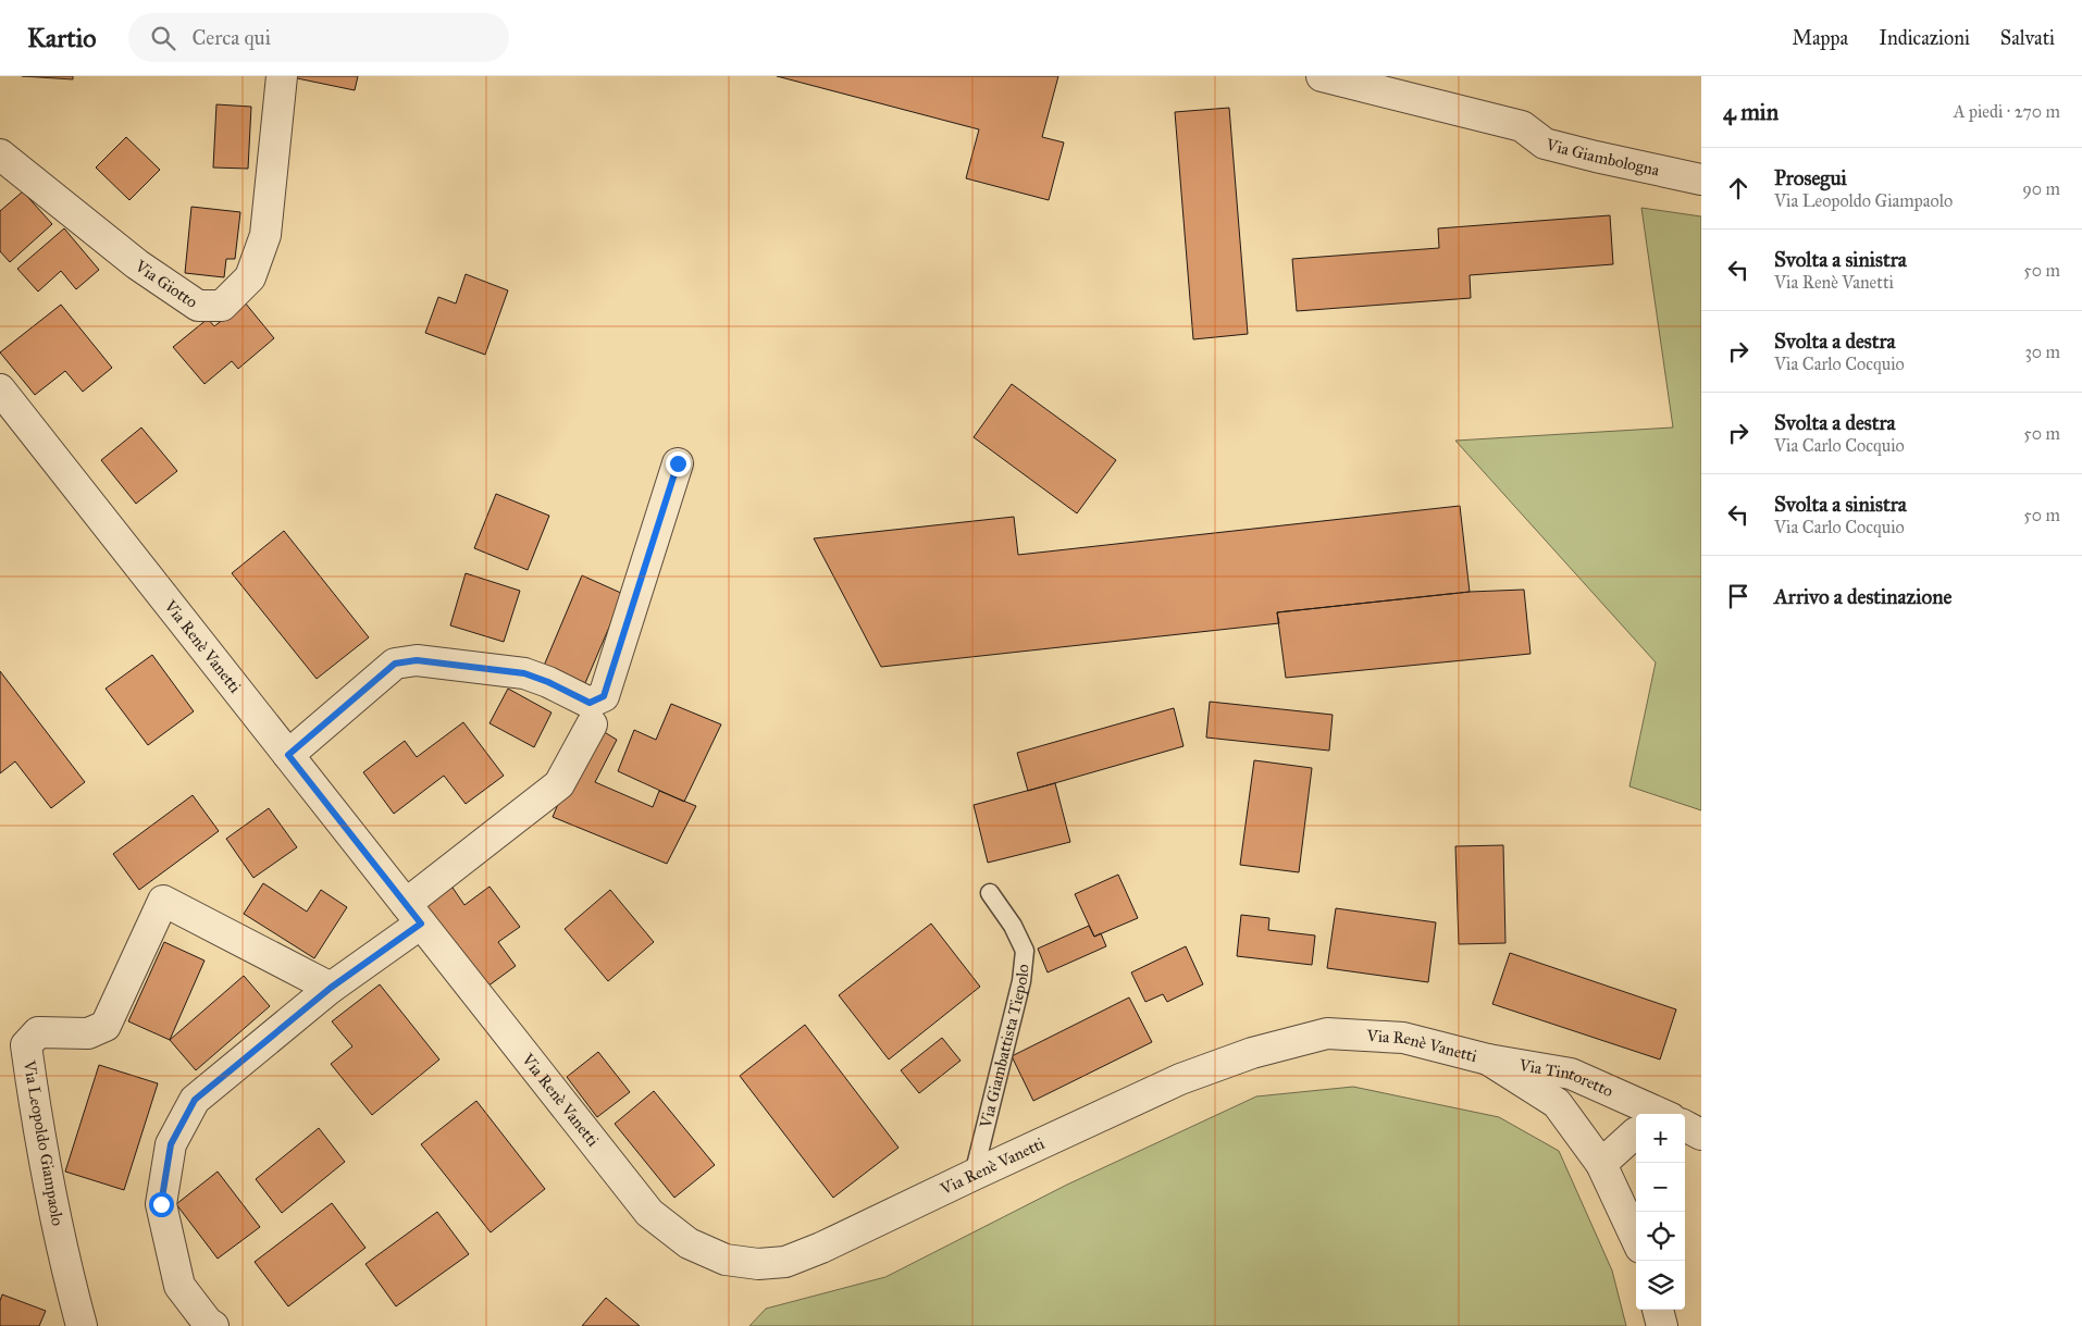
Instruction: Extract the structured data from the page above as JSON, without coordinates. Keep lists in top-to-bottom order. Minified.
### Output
{"streets":{"street":["Via Giambologna","Via Giotto","Via Renè Vanetti","Via Tintoretto","Via Leopoldo Giampaolo"],"lane":["Via Giambattista Tiepolo"]},"crossings":[["Via Renè Vanetti","Via Giambattista Tiepolo"],["Via Renè Vanetti","Via Tintoretto"]],"page":{"header":"Kartio","search":"Cerca qui","nav":["Mappa","Indicazioni","Salvati"],"heading":["4 min","A piedi · 270 m"],"list":[["Prosegui","Via Leopoldo Giampaolo","90 m"],["Svolta a sinistra","Via Renè Vanetti","50 m"],["Svolta a destra","Via Carlo Cocquio","30 m"],["Svolta a destra","Via Carlo Cocquio","50 m"],["Svolta a sinistra","Via Carlo Cocquio","50 m"],"Arrivo a destinazione"],"map_buttons":["+","−"]}}
